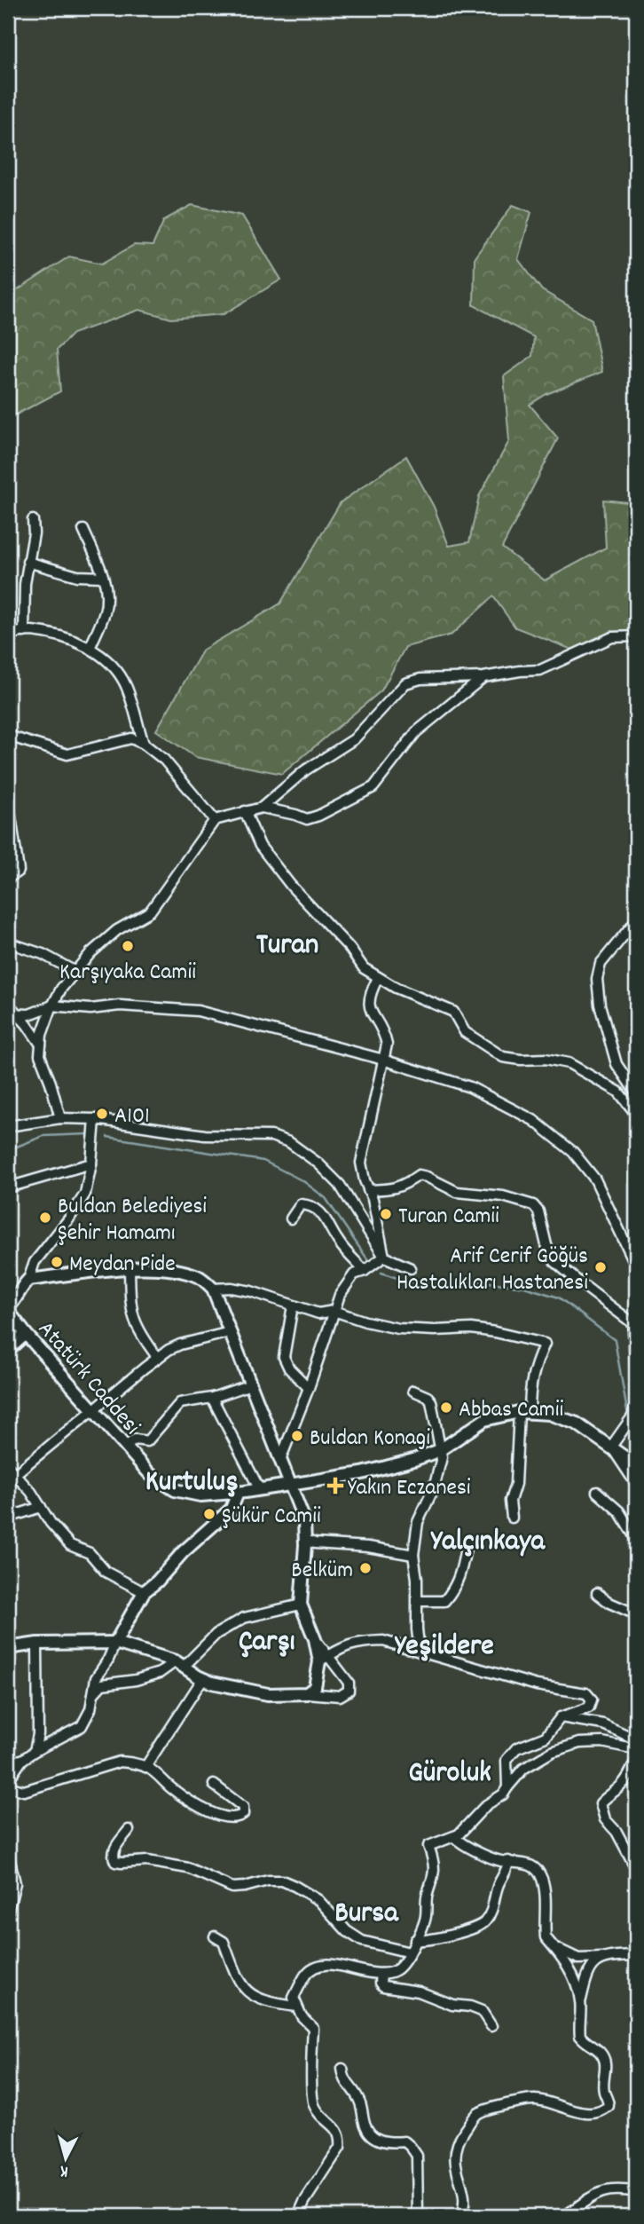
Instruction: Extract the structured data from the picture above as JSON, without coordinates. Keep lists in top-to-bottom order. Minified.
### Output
{"streets":{"street":["Atatürk Caddesi"]},"districts":["Turan","Kurtuluş","Yalçınkaya","Çarşı","Yeşildere","Güroluk","Bursa"],"places":{"other":["Karşıyaka Camii","A101","Turan Camii","Buldan Belediyesi Şehir Hamamı","Meydan Pide","Arif Cerif Göğüs Hastalıkları Hastanesi","Abbas Camii","Buldan Konagi","Şükür Camii","Belküm"],"health":["Yakın Eczanesi"]},"north":"bottom"}
